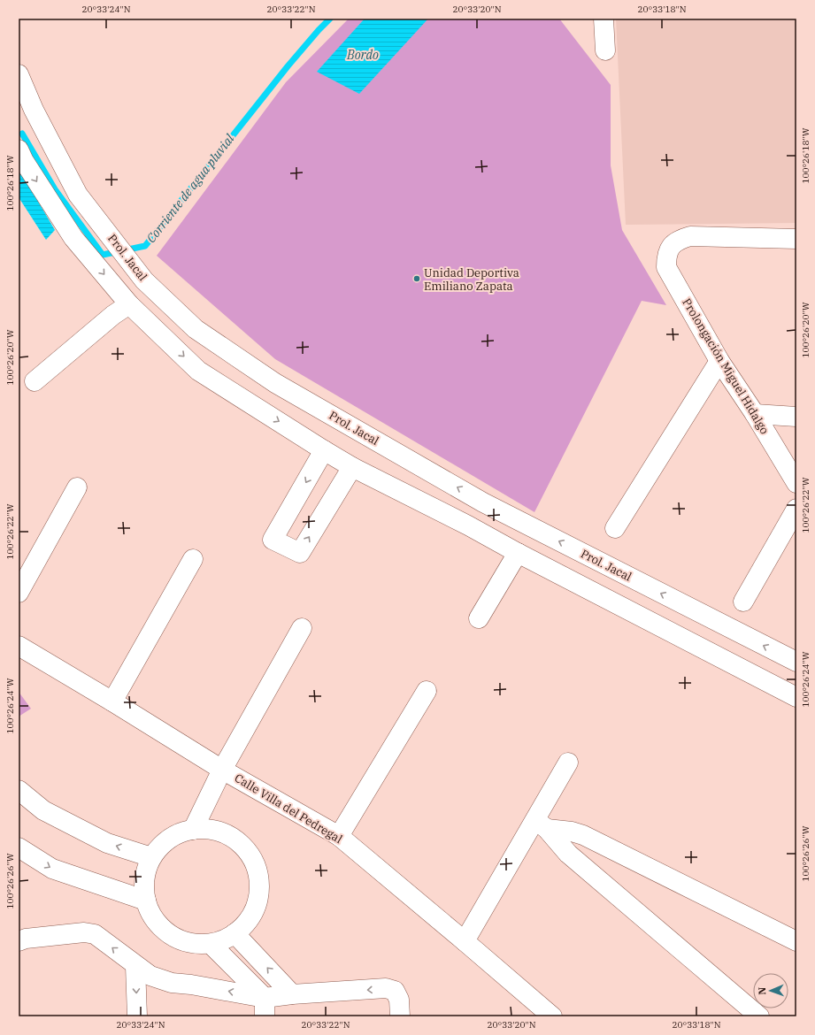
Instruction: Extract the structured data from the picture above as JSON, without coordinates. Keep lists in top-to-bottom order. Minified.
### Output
{"streets":{"street":["Prol. Jacal","Prolongación Miguel Hidalgo","Calle Villa del Pedregal"]},"water":["Bordo","Corriente de agua pluvial"],"places":["Unidad Deportiva Emiliano Zapata"],"north":"left","coordinates":["20°33'24\"N","20°33'22\"N","20°33'20\"N","20°33'18\"N","100°26'18\"W","100°26'20\"W","100°26'22\"W","100°26'24\"W","100°26'26\"W"]}
